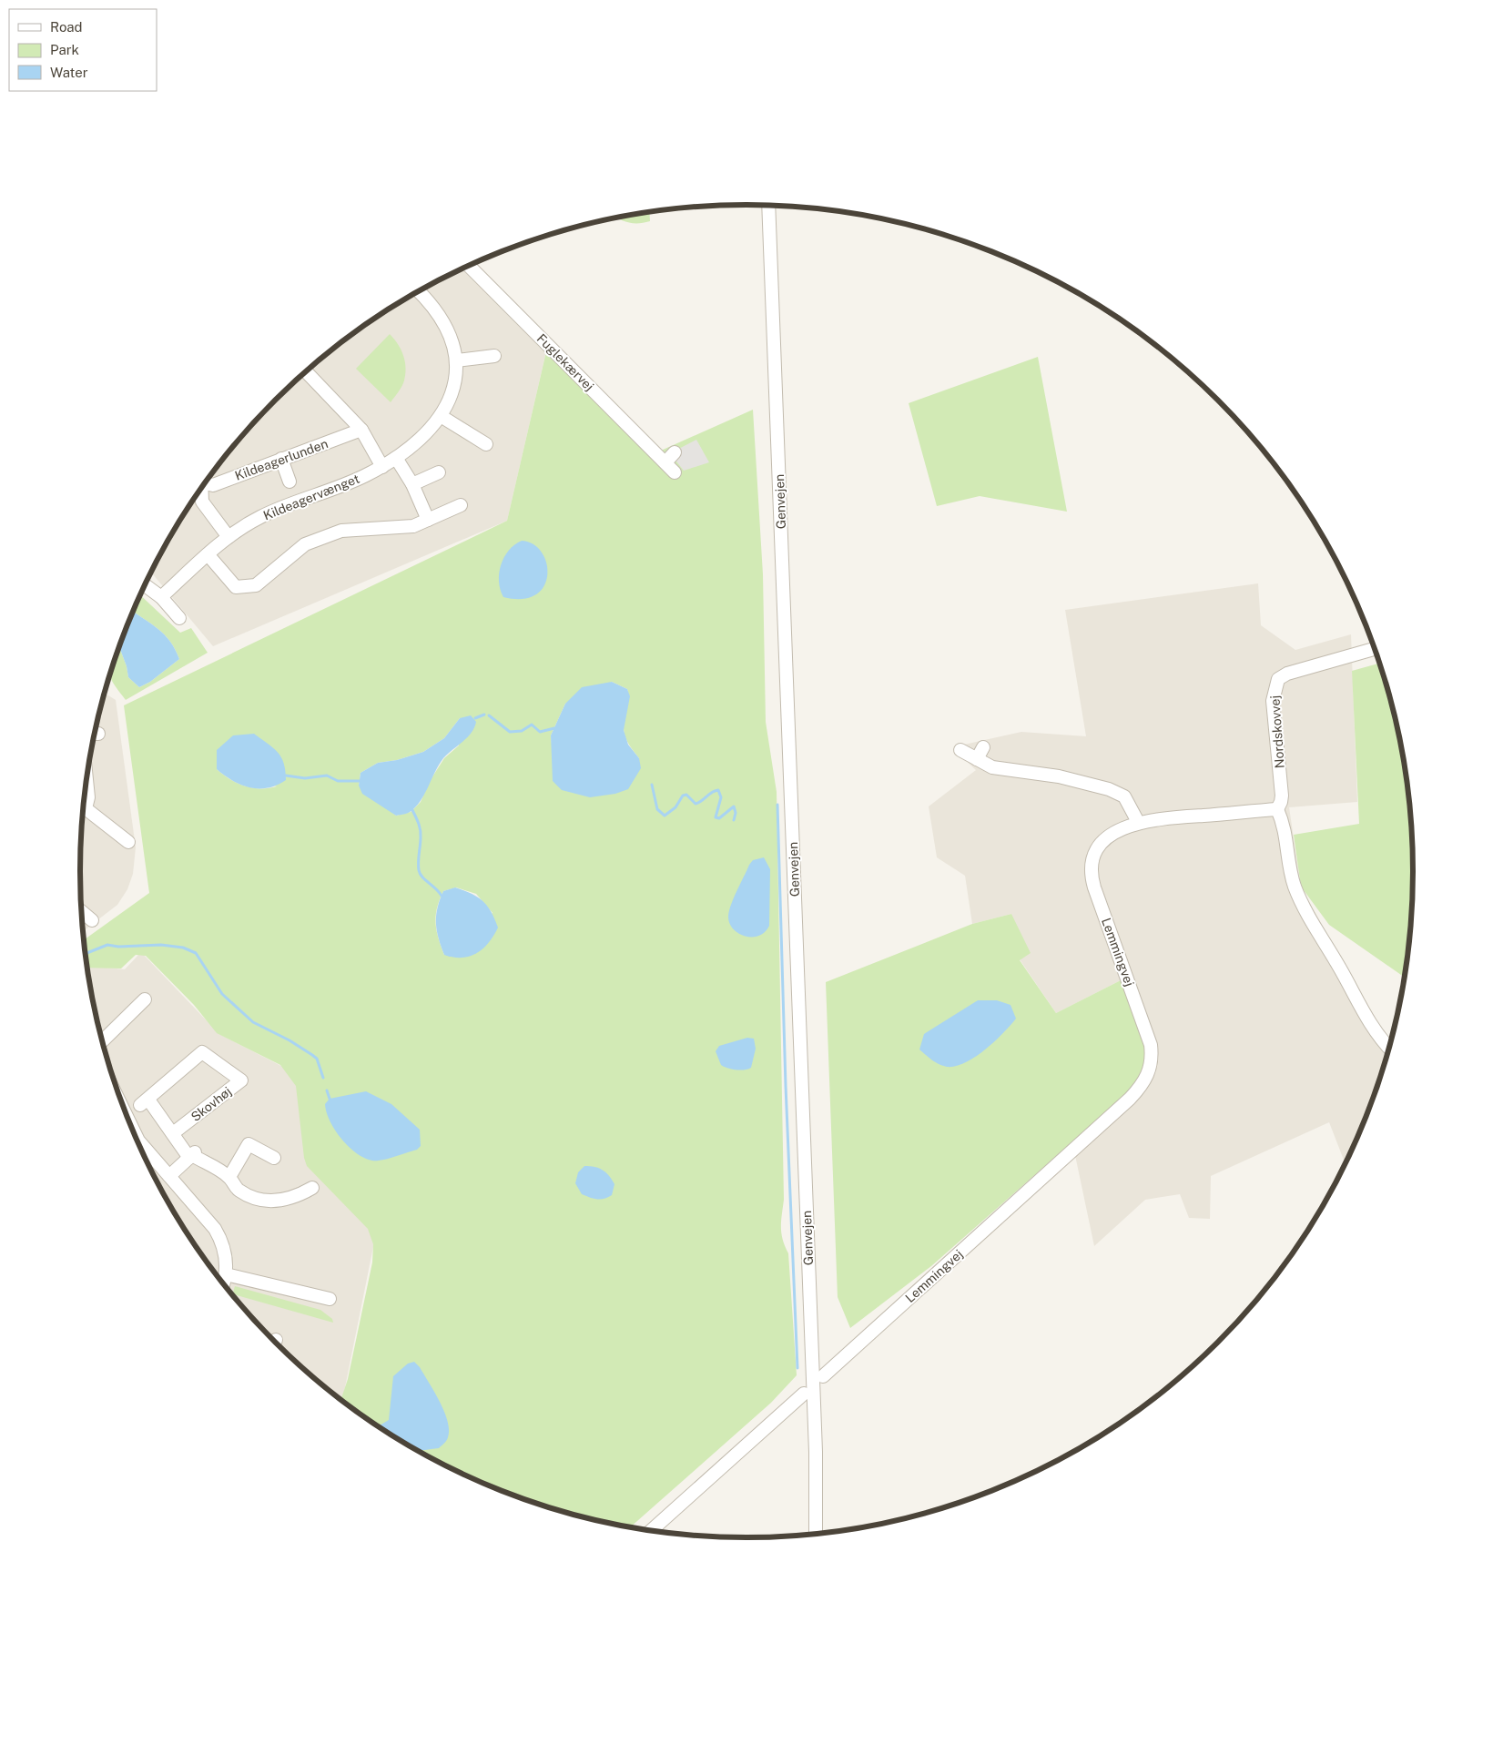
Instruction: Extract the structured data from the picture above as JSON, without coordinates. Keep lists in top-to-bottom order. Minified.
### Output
{"streets":{"street":["Fuglekærvej","Kildeagerlunden","Kildeagervænget","Genvejen","Nordskovvej","Lemmingvej","Skovhøj"]},"crossings":[["Nordskovvej","Lemmingvej"]],"legend":["Road","Park","Water"]}
